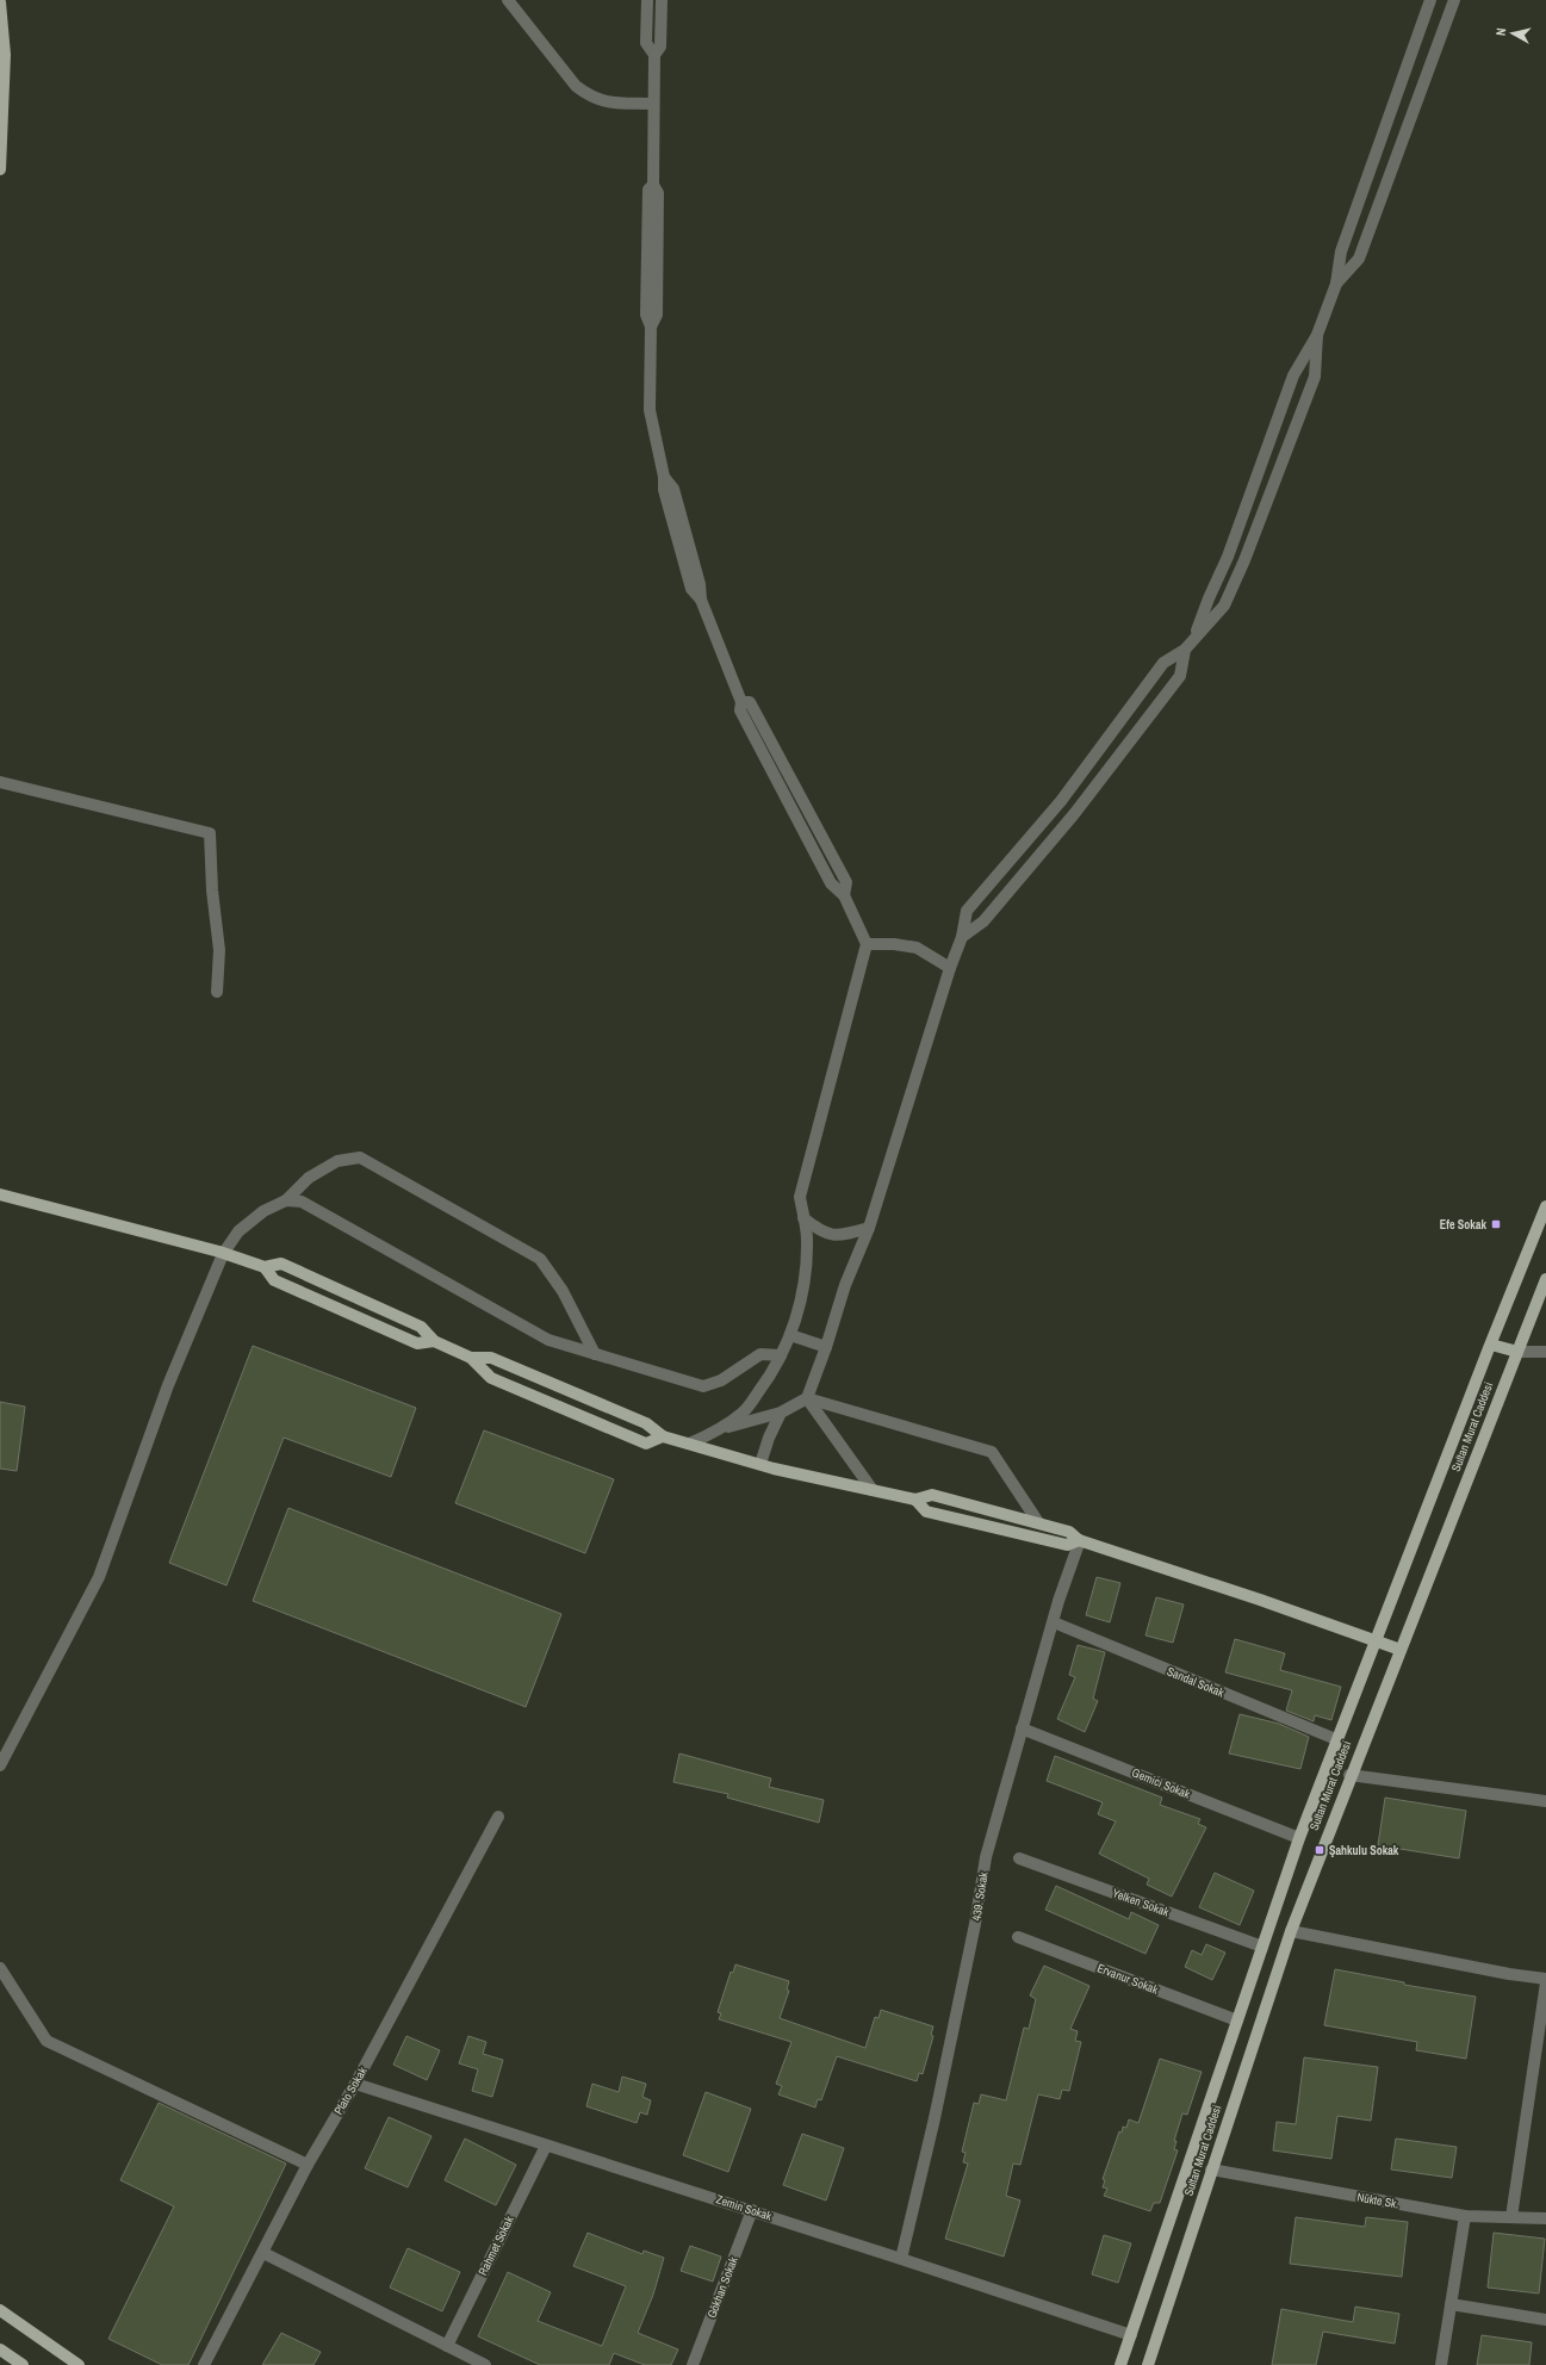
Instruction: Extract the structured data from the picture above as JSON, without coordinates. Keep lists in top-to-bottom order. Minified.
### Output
{"streets":{"main road":["Sultan Murat Caddesi"],"street":["Sandal Sokak","Gemici Sokak","439. Sokak","Yelken Sokak","Ervanur Sokak","Plato Sokak","Nükte Sk.","Zemin Sokak","Rahmet Sokak","Gökhan Sokak"]},"crossings":[["Sultan Murat Caddesi","Sandal Sokak"],["Sultan Murat Caddesi","Gemici Sokak"],["Sultan Murat Caddesi","Yelken Sokak"],["Sultan Murat Caddesi","Ervanur Sokak"],["Sultan Murat Caddesi","Nükte Sk."],["Sultan Murat Caddesi","Zemin Sokak"],["Sandal Sokak","439. Sokak"],["Gemici Sokak","439. Sokak"],["439. Sokak","Zemin Sokak"],["Plato Sokak","Zemin Sokak"],["Zemin Sokak","Rahmet Sokak"],["Zemin Sokak","Gökhan Sokak"]],"places":{"transit":["Efe Sokak","Şahkulu Sokak"]},"north":"left"}
